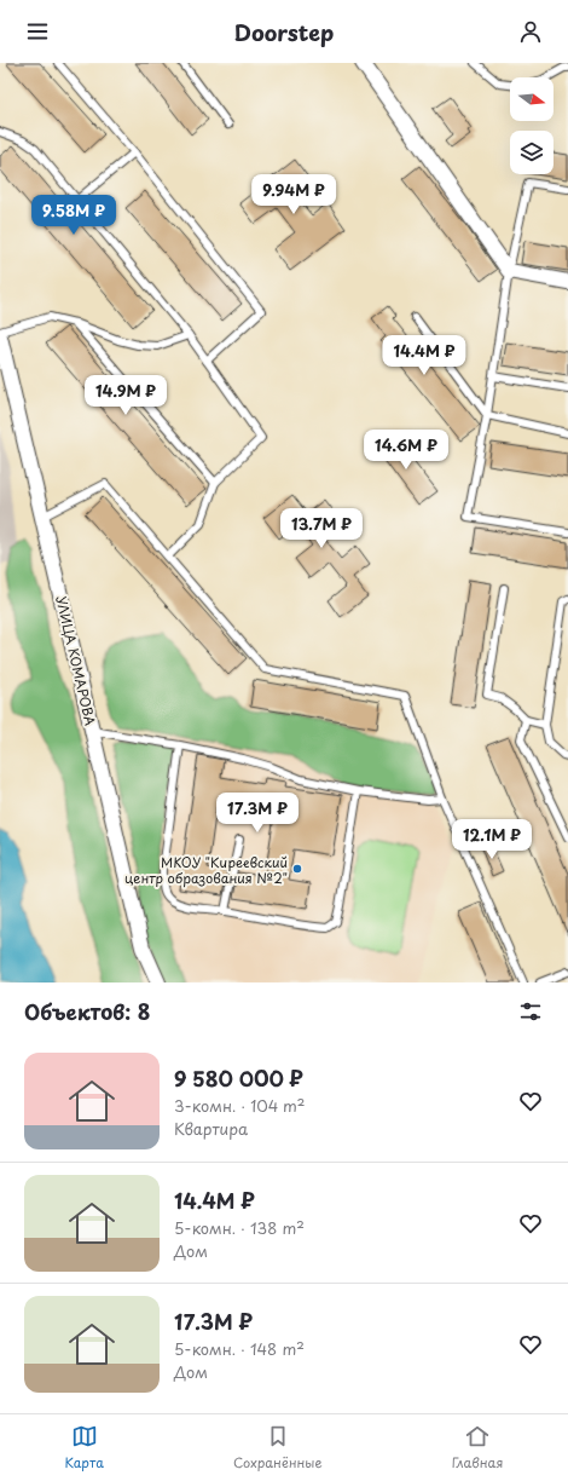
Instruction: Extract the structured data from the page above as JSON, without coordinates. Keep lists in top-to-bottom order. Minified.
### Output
{"streets":{"street":["УЛИЦА КОМАРОВА"]},"places":["МКОУ \"Киреевский центр образования №2\""],"north":"right","page":{"header":"Doorstep","price":["9.94M ₽","9.58M ₽","14.4M ₽","14.9M ₽","14.6M ₽","13.7M ₽","17.3M ₽","12.1M ₽"],"heading":"Объектов: 8","list":[{"name":"9 580 000 ₽","note":"3-комн. · 104 m² · Квартира"},{"name":"14.4M ₽","note":"5-комн. · 138 m² · Дом"},{"name":"17.3M ₽","note":"5-комн. · 148 m² · Дом"}],"tabs":["Карта","Сохранённые","Главная"]}}
